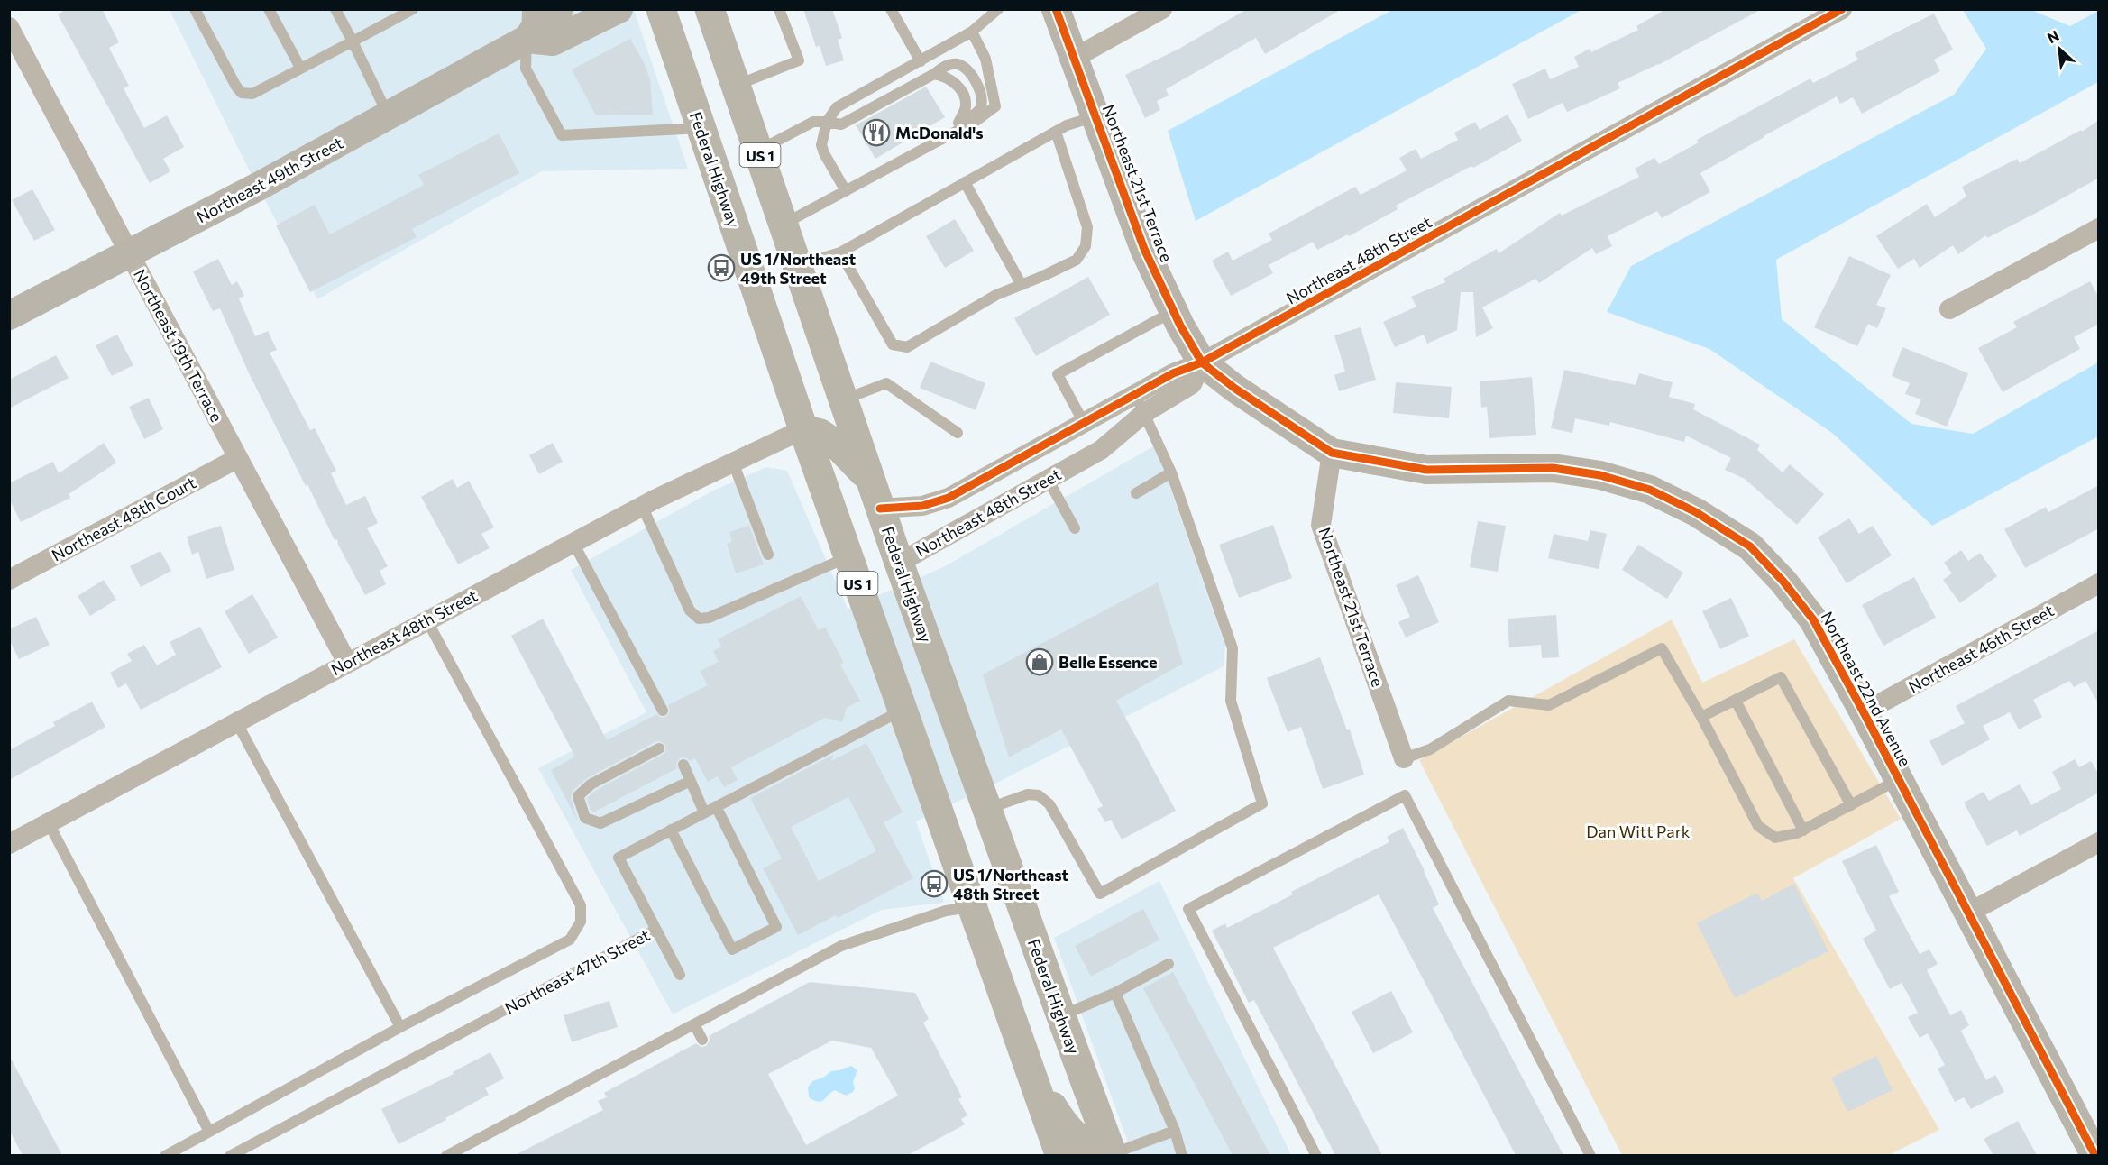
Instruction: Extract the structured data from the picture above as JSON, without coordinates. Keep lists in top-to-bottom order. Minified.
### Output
{"streets":{"main road":["US 1","Federal Highway"],"street":["Northeast 49th Street","Northeast 21st Terrace","Northeast 48th Street","Northeast 19th Terrace","Northeast 48th Court","Northeast 46th Street","Northeast 22nd Avenue"],"lane":["Northeast 47th Street"]},"crossings":[["Federal Highway","Northeast 48th Street"],["Federal Highway","Northeast 47th Street"],["Northeast 49th Street","Northeast 19th Terrace"],["Northeast 21st Terrace","Northeast 48th Street"],["Northeast 21st Terrace","Northeast 22nd Avenue"],["Northeast 48th Street","Northeast 19th Terrace"],["Northeast 48th Street","Northeast 22nd Avenue"],["Northeast 19th Terrace","Northeast 48th Court"],["Northeast 46th Street","Northeast 22nd Avenue"]],"parks":["Dan Witt Park"],"places":{"restaurant":["McDonald's"],"bus stop":["US 1/Northeast 49th Street","US 1/Northeast 48th Street"],"shop":["Belle Essence"]},"north":"top left"}
